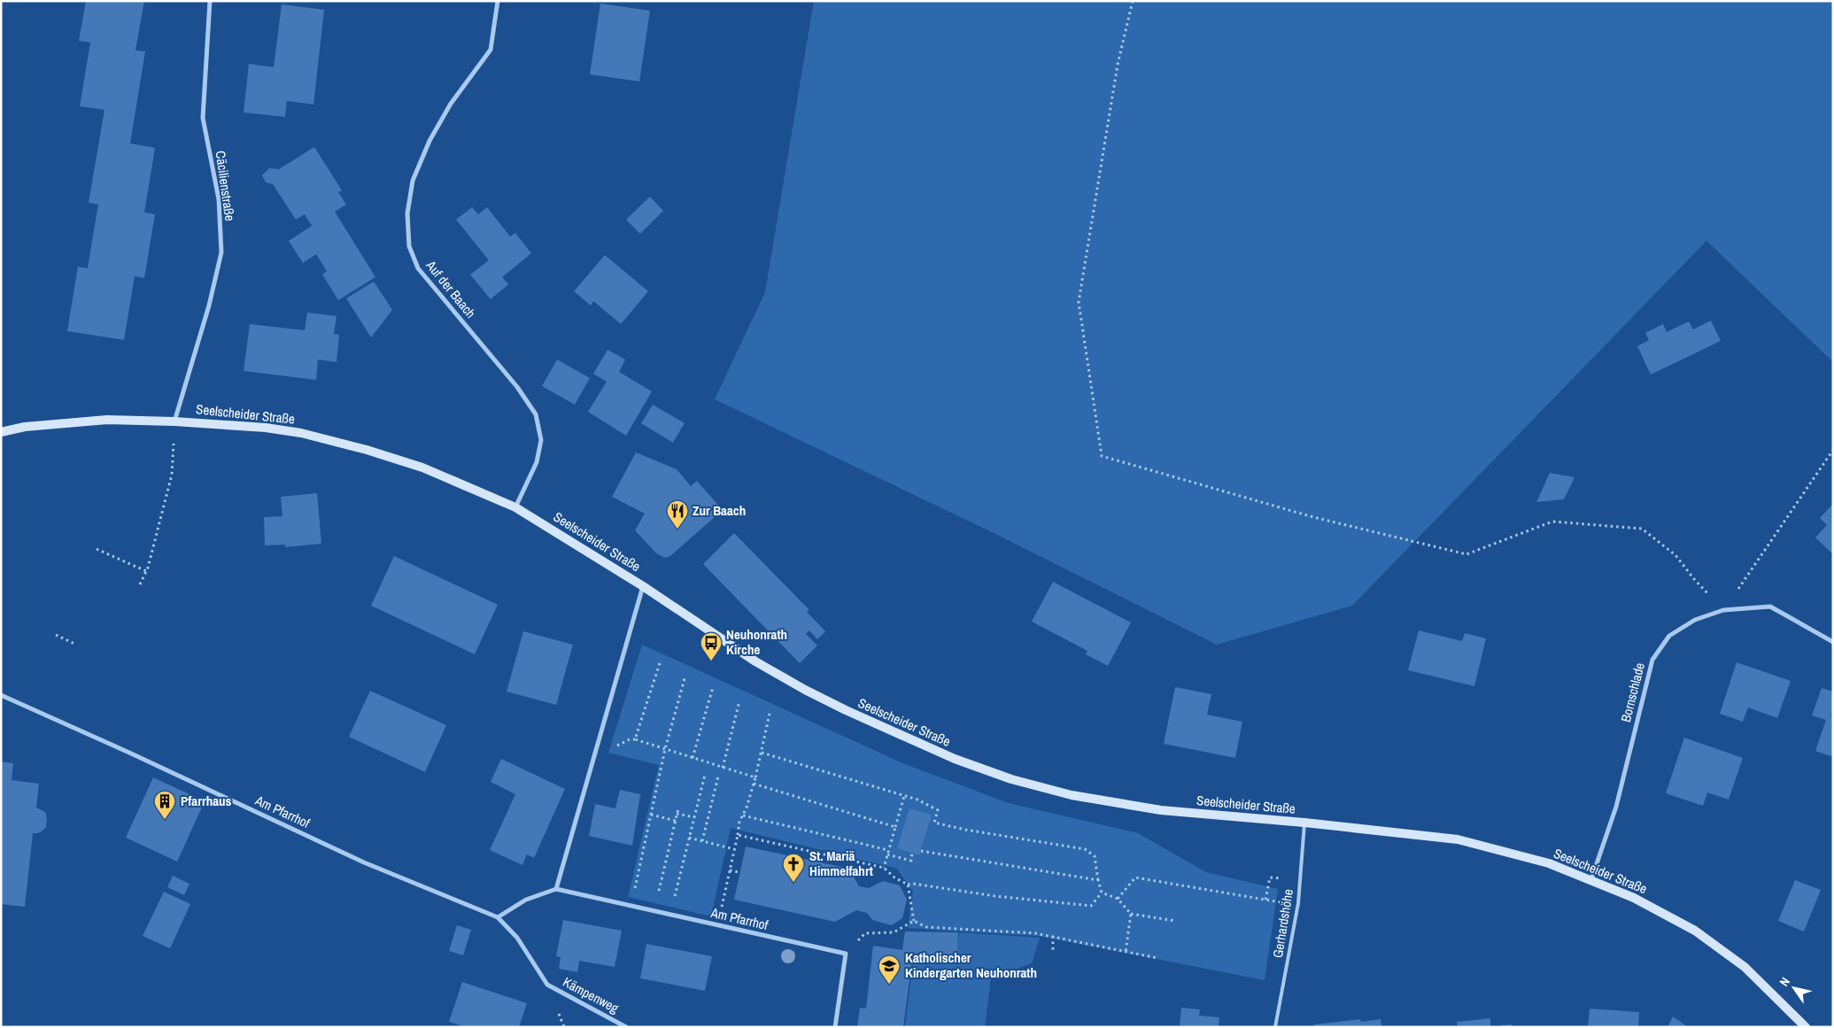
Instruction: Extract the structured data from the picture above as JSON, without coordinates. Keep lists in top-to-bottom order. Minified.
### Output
{"streets":{"street":["Cäcilienstraße","Auf der Baach","Seelscheider Straße","Bornschlade","Am Pfarrhof","Kämpenweg"],"lane":["Gerhardshöhe"]},"crossings":[["Cäcilienstraße","Seelscheider Straße"],["Auf der Baach","Seelscheider Straße"],["Seelscheider Straße","Bornschlade"],["Seelscheider Straße","Gerhardshöhe"],["Am Pfarrhof","Kämpenweg"]],"places":{"restaurant":["Zur Baach"],"bus stop":["Neuhonrath Kirche"],"building":["Pfarrhaus"],"church":["St. Mariä Himmelfahrt"],"school or university":["Katholischer Kindergarten Neuhonrath"]},"north":"top left"}
